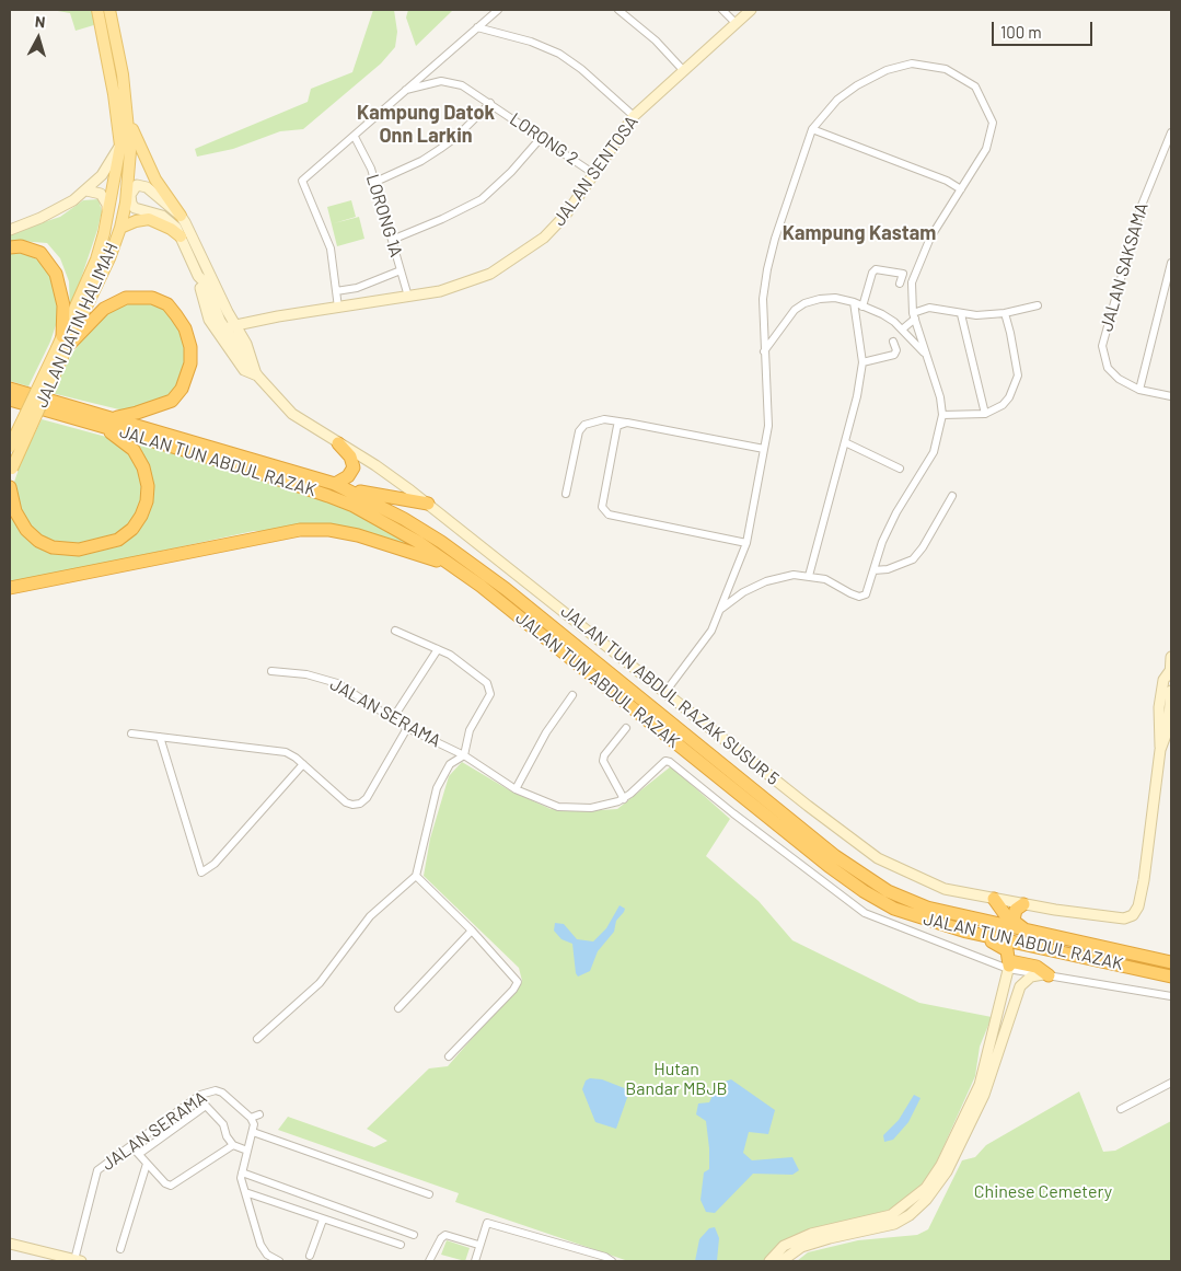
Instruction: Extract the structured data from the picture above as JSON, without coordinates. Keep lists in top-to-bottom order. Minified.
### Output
{"streets":{"highway":["JALAN TUN ABDUL RAZAK"],"main road":["JALAN DATIN HALIMAH"],"street":["LORONG 2","JALAN SENTOSA","LORONG 1A","JALAN SAKSAMA","JALAN TUN ABDUL RAZAK SUSUR 5","JALAN SERAMA"]},"crossings":[["LORONG 2","JALAN SENTOSA"],["LORONG 2","LORONG 1A"],["JALAN SENTOSA","LORONG 1A"],["JALAN SENTOSA","JALAN TUN ABDUL RAZAK SUSUR 5"]],"districts":["Kampung Datok Onn Larkin","Kampung Kastam"],"parks":["Hutan Bandar MBJB","Chinese Cemetery"],"scale_bar":"100 m","north":"top"}
